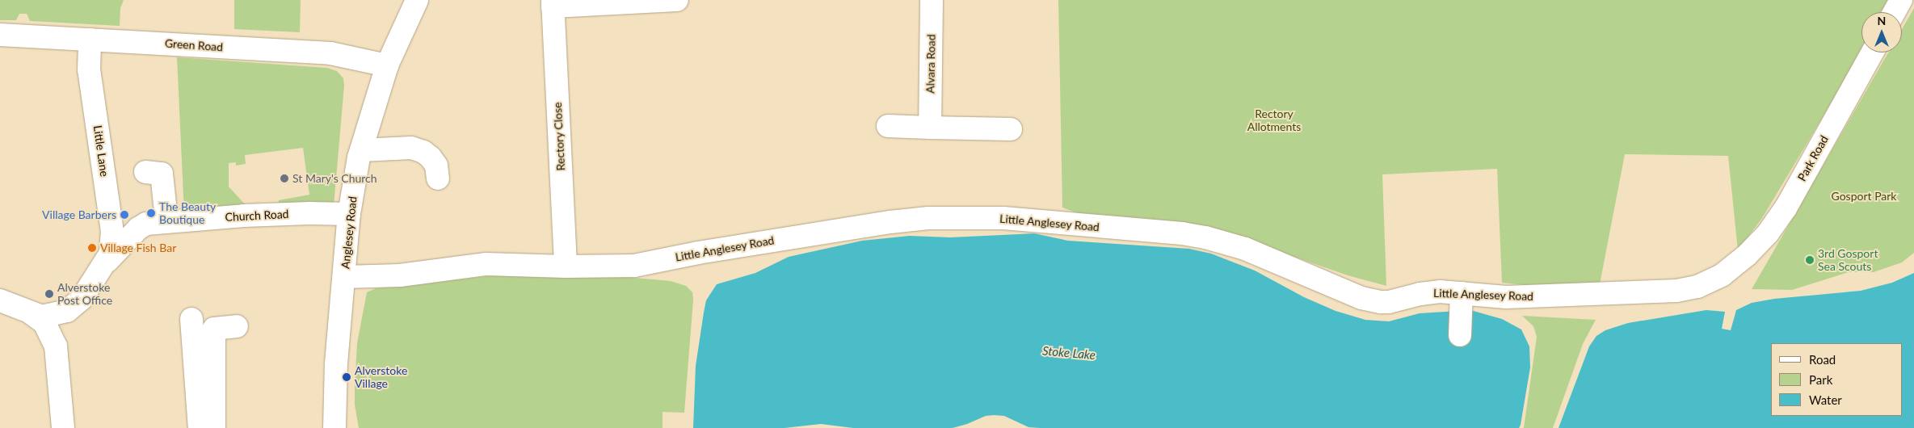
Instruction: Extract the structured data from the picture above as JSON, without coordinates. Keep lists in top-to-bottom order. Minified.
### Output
{"streets":{"street":["Green Road","Alvara Road","Rectory Close","Little Lane","Park Road","Church Road","Little Anglesey Road","Anglesey Road"]},"crossings":[["Green Road","Little Lane"],["Green Road","Anglesey Road"],["Rectory Close","Little Anglesey Road"],["Little Lane","Church Road"],["Park Road","Little Anglesey Road"],["Church Road","Anglesey Road"],["Little Anglesey Road","Anglesey Road"]],"water":["Stoke Lake"],"parks":["Rectory Allotments","Gosport Park"],"places":["St Mary's Church","The Beauty Boutique","Village Barbers","Village Fish Bar","3rd Gosport Sea Scouts","Alverstoke Post Office","Alverstoke Village"],"legend":["Road","Park","Water"],"north":"top"}
